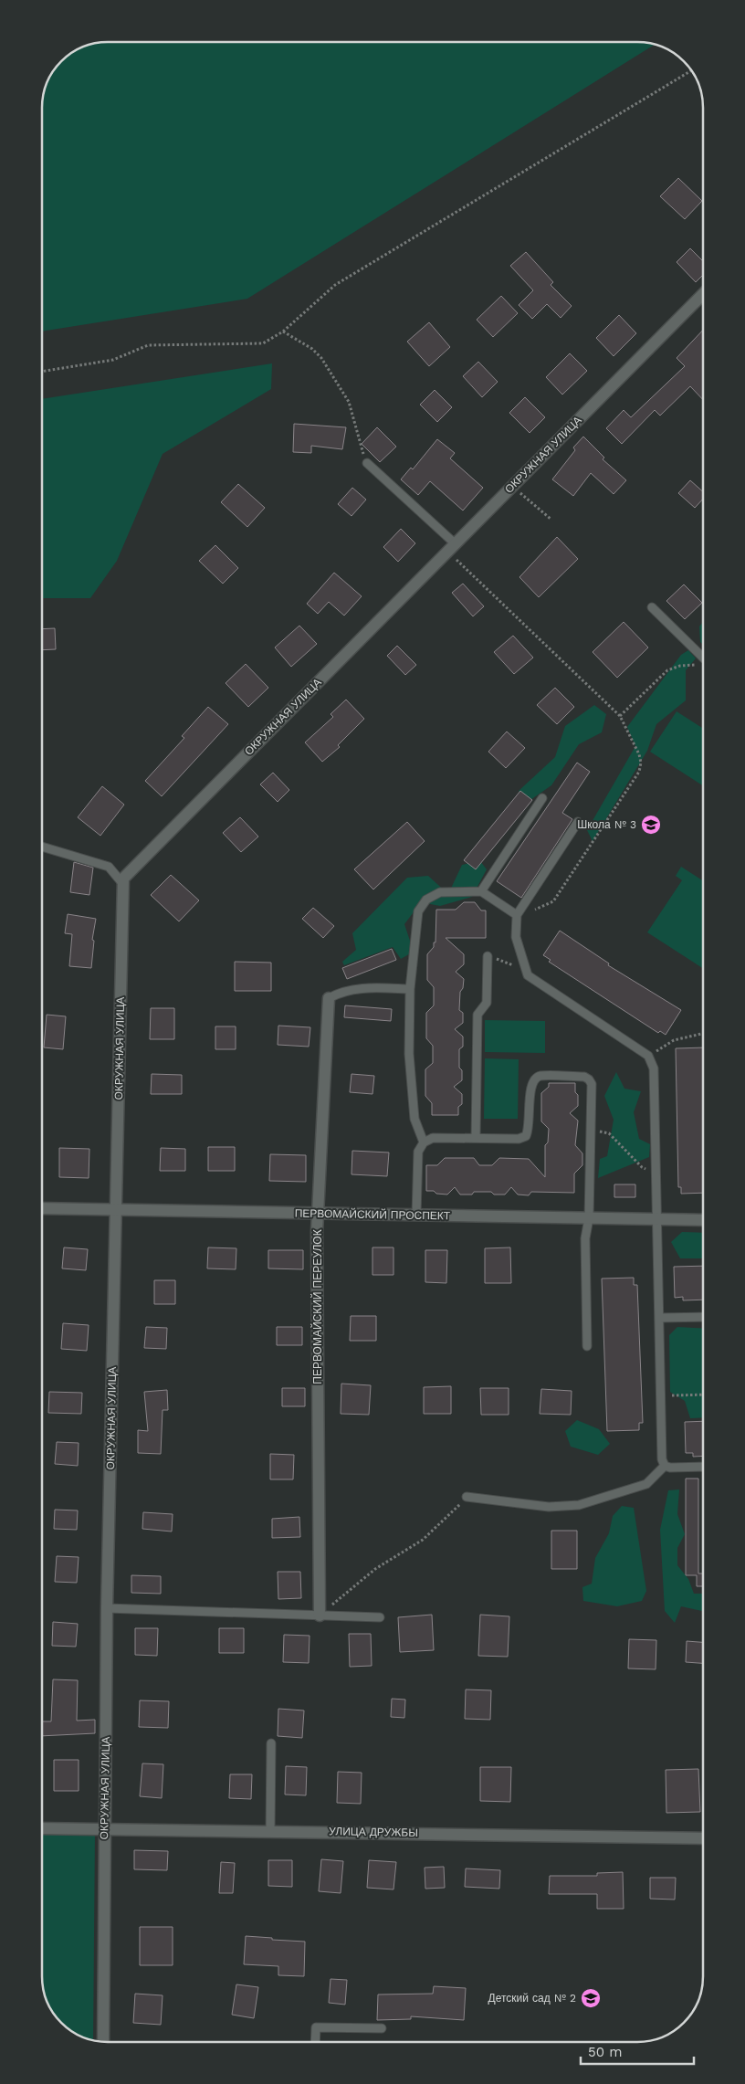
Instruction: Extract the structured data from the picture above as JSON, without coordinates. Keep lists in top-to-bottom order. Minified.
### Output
{"streets":{"street":["ОКРУЖНАЯ УЛИЦА","ПЕРВОМАЙСКИЙ ПРОСПЕКТ","ПЕРВОМАЙСКИЙ ПЕРЕУЛОК","УЛИЦА ДРУЖБЫ"]},"crossings":[["ОКРУЖНАЯ УЛИЦА","ПЕРВОМАЙСКИЙ ПРОСПЕКТ"],["ОКРУЖНАЯ УЛИЦА","УЛИЦА ДРУЖБЫ"],["ПЕРВОМАЙСКИЙ ПРОСПЕКТ","ПЕРВОМАЙСКИЙ ПЕРЕУЛОК"]],"places":{"school or university":["Школа № 3","Детский сад № 2"]},"scale_bar":"50 m"}
